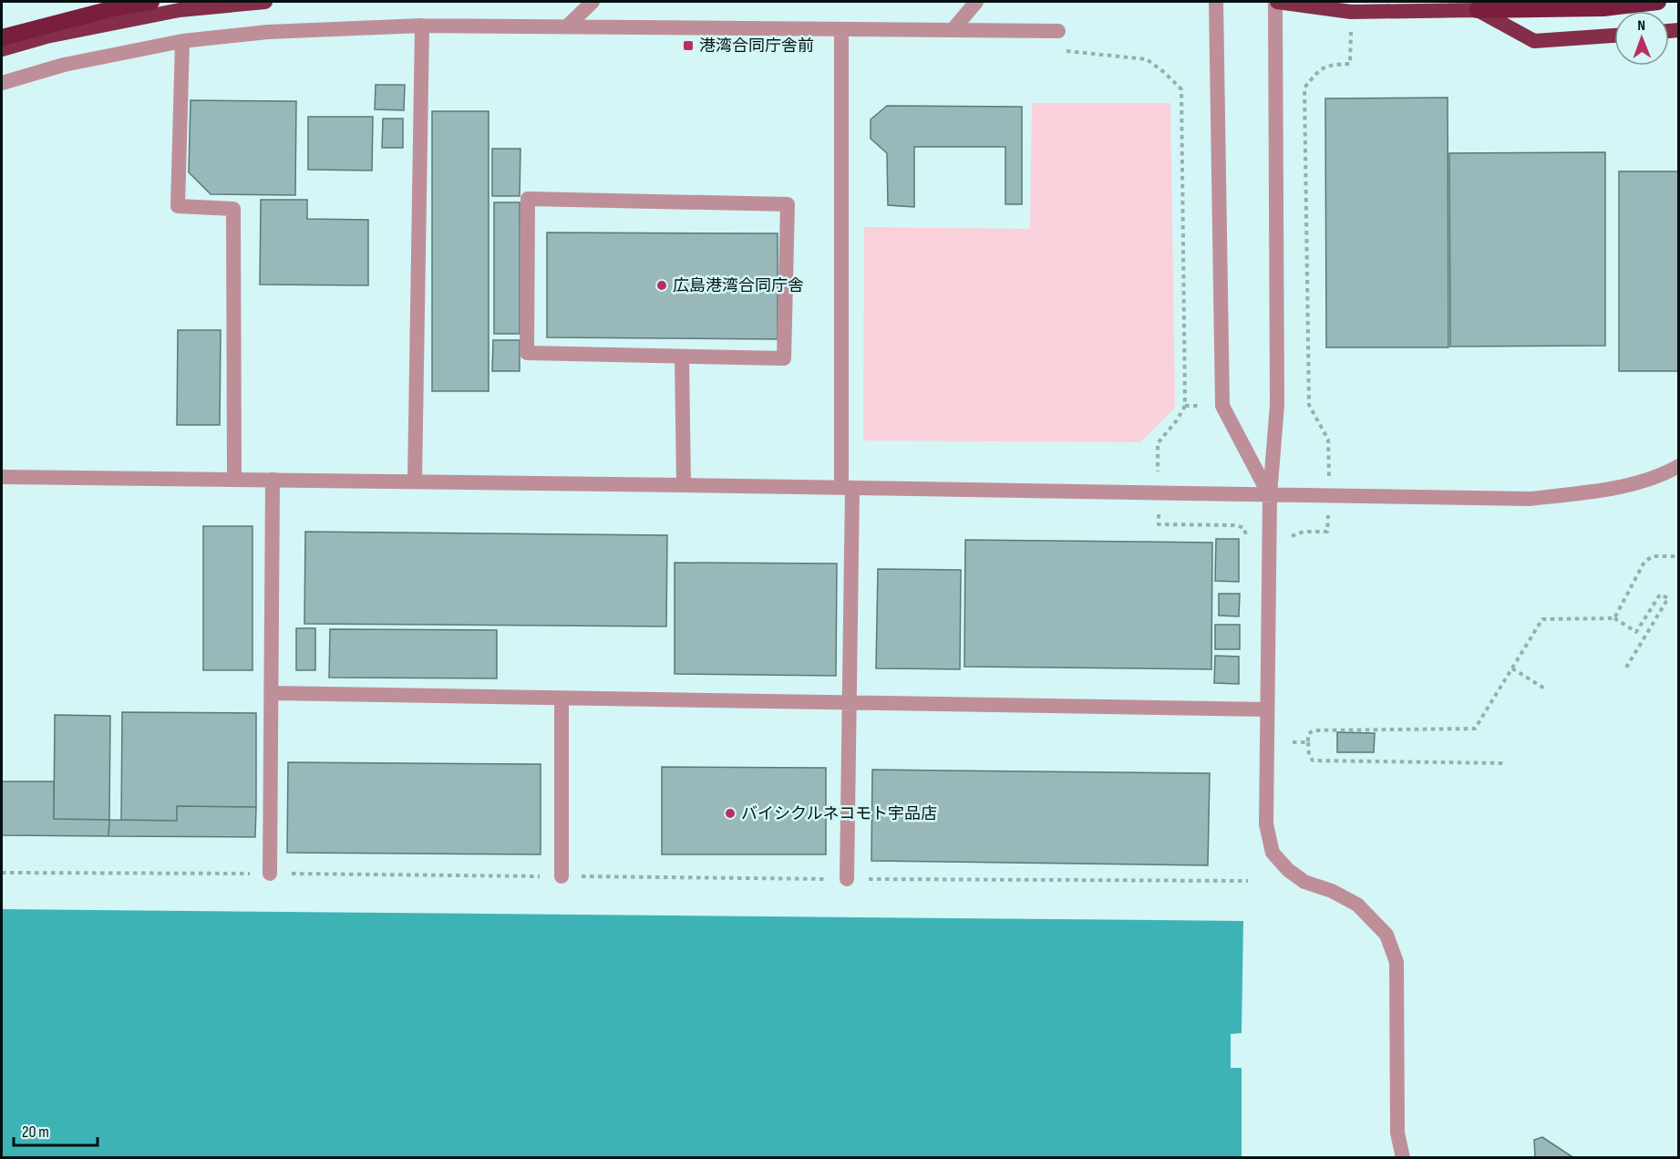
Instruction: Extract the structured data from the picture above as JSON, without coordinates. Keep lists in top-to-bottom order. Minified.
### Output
{"places":{"transit":["港湾合同庁舎前"],"other":["広島港湾合同庁舎","バイシクルネコモト宇品店"]},"scale_bar":"20 m","north":"top"}
